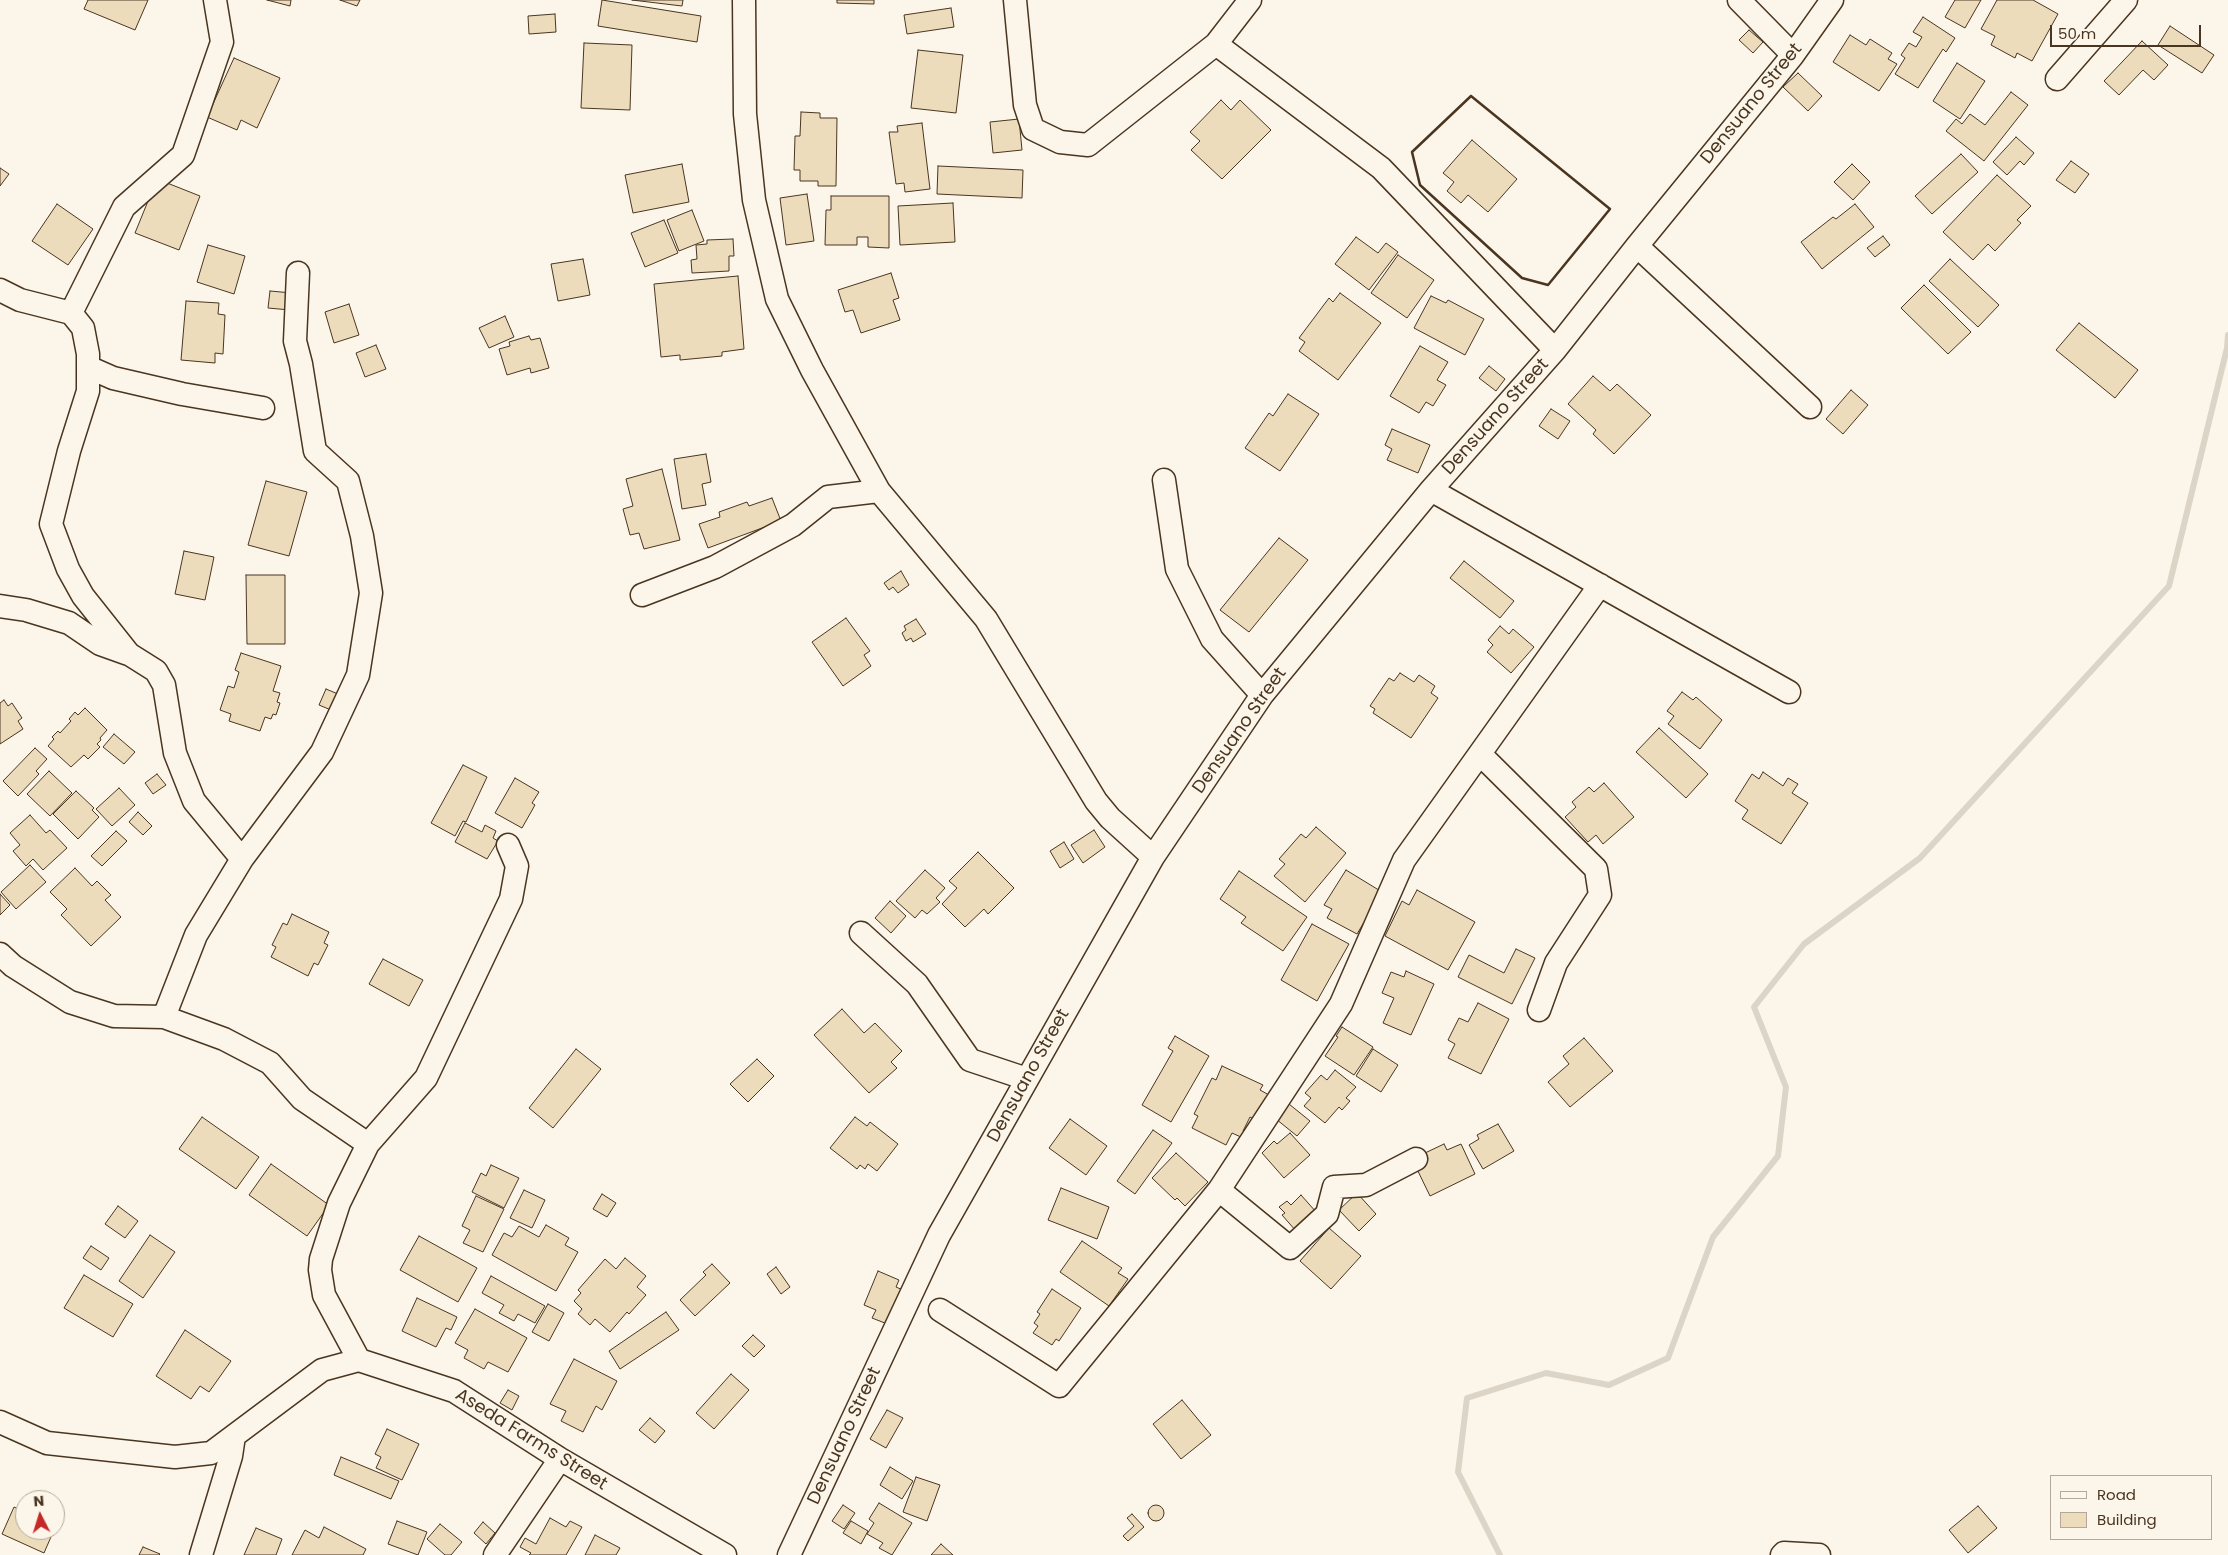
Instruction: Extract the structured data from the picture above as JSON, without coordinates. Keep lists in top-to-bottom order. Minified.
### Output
{"streets":{"street":["Densuano Street","Aseda Farms Street"]},"legend":["Road","Building"],"scale_bar":"50 m","north":"top"}
